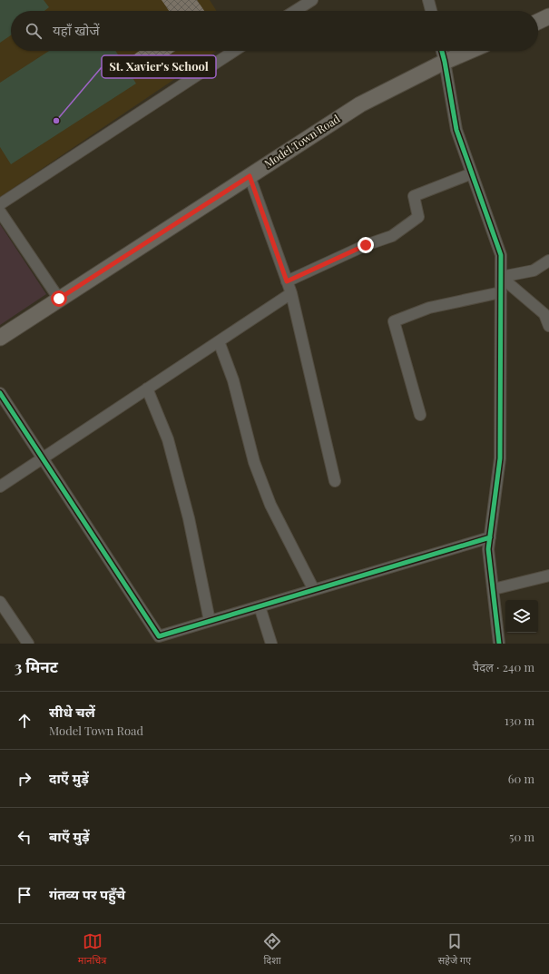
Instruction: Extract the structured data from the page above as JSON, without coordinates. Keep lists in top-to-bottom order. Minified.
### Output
{"streets":{"main road":["Model Town Road"]},"places":["St. Xavier's School"],"page":{"search":"यहाँ खोजें","heading":["3 मिनट","पैदल · 240 m"],"list":[["सीधे चलें","Model Town Road","130 m"],["दाएँ मुड़ें","60 m"],["बाएँ मुड़ें","50 m"],"गंतव्य पर पहुँचे"],"nav":["मानचित्र","दिशा","सहेजे गए"]}}
